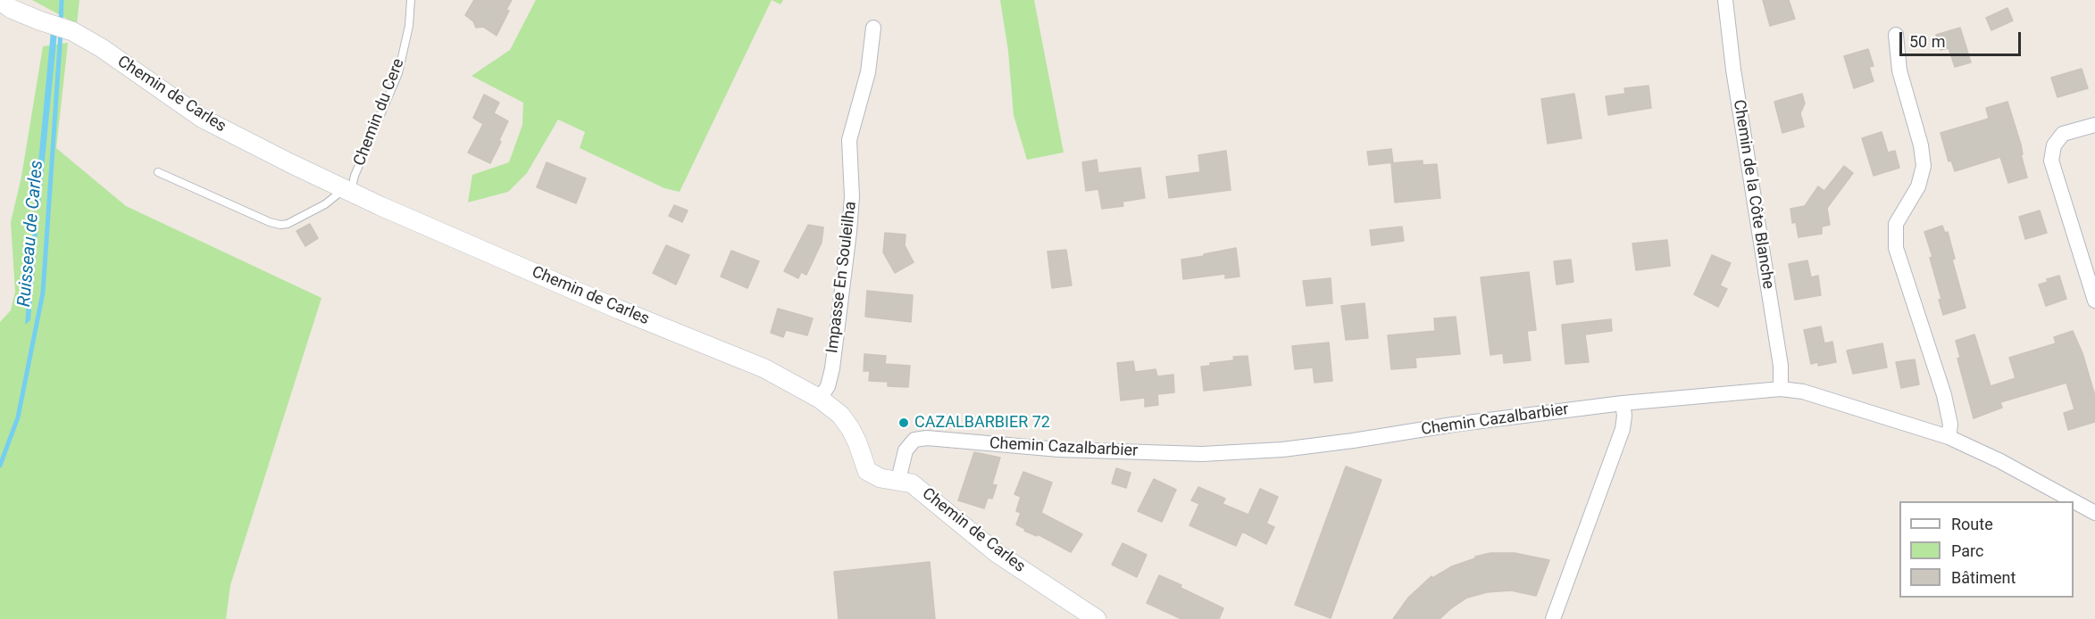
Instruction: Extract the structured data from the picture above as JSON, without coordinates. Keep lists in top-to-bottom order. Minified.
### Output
{"streets":{"street":["Chemin de Carles","Chemin de la Côte Blanche","Impasse En Souleilha","Chemin Cazalbarbier"],"lane":["Chemin du Cere"]},"crossings":[["Chemin de Carles","Chemin du Cere"],["Chemin de Carles","Impasse En Souleilha"],["Chemin de Carles","Chemin Cazalbarbier"],["Chemin de la Côte Blanche","Chemin Cazalbarbier"]],"water":["Ruisseau de Carles"],"places":["CAZALBARBIER 72"],"legend":["Route","Parc","Bâtiment"],"scale_bar":"50 m"}
